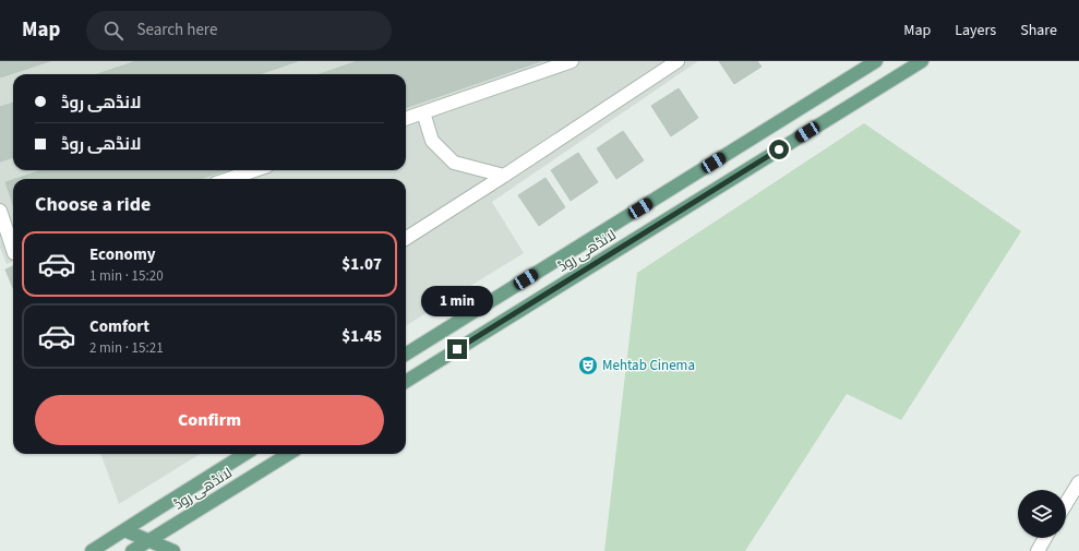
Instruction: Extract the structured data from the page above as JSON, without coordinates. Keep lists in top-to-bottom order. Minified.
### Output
{"streets":{"main road":["لانڈھی روڈ"]},"places":{"theatre":["Mehtab Cinema"]},"page":{"header":"Map","search":"Search here","nav":["Map","Layers","Share"],"banner":["لانڈھی روڈ","لانڈھی روڈ"],"heading":"Choose a ride","list":[{"name":"Economy","note":"1 min · 15:20","value":"$1.07"},{"name":"Comfort","note":"2 min · 15:21","value":"$1.45"}],"bubble":"1 min","buttons":"Confirm"}}
